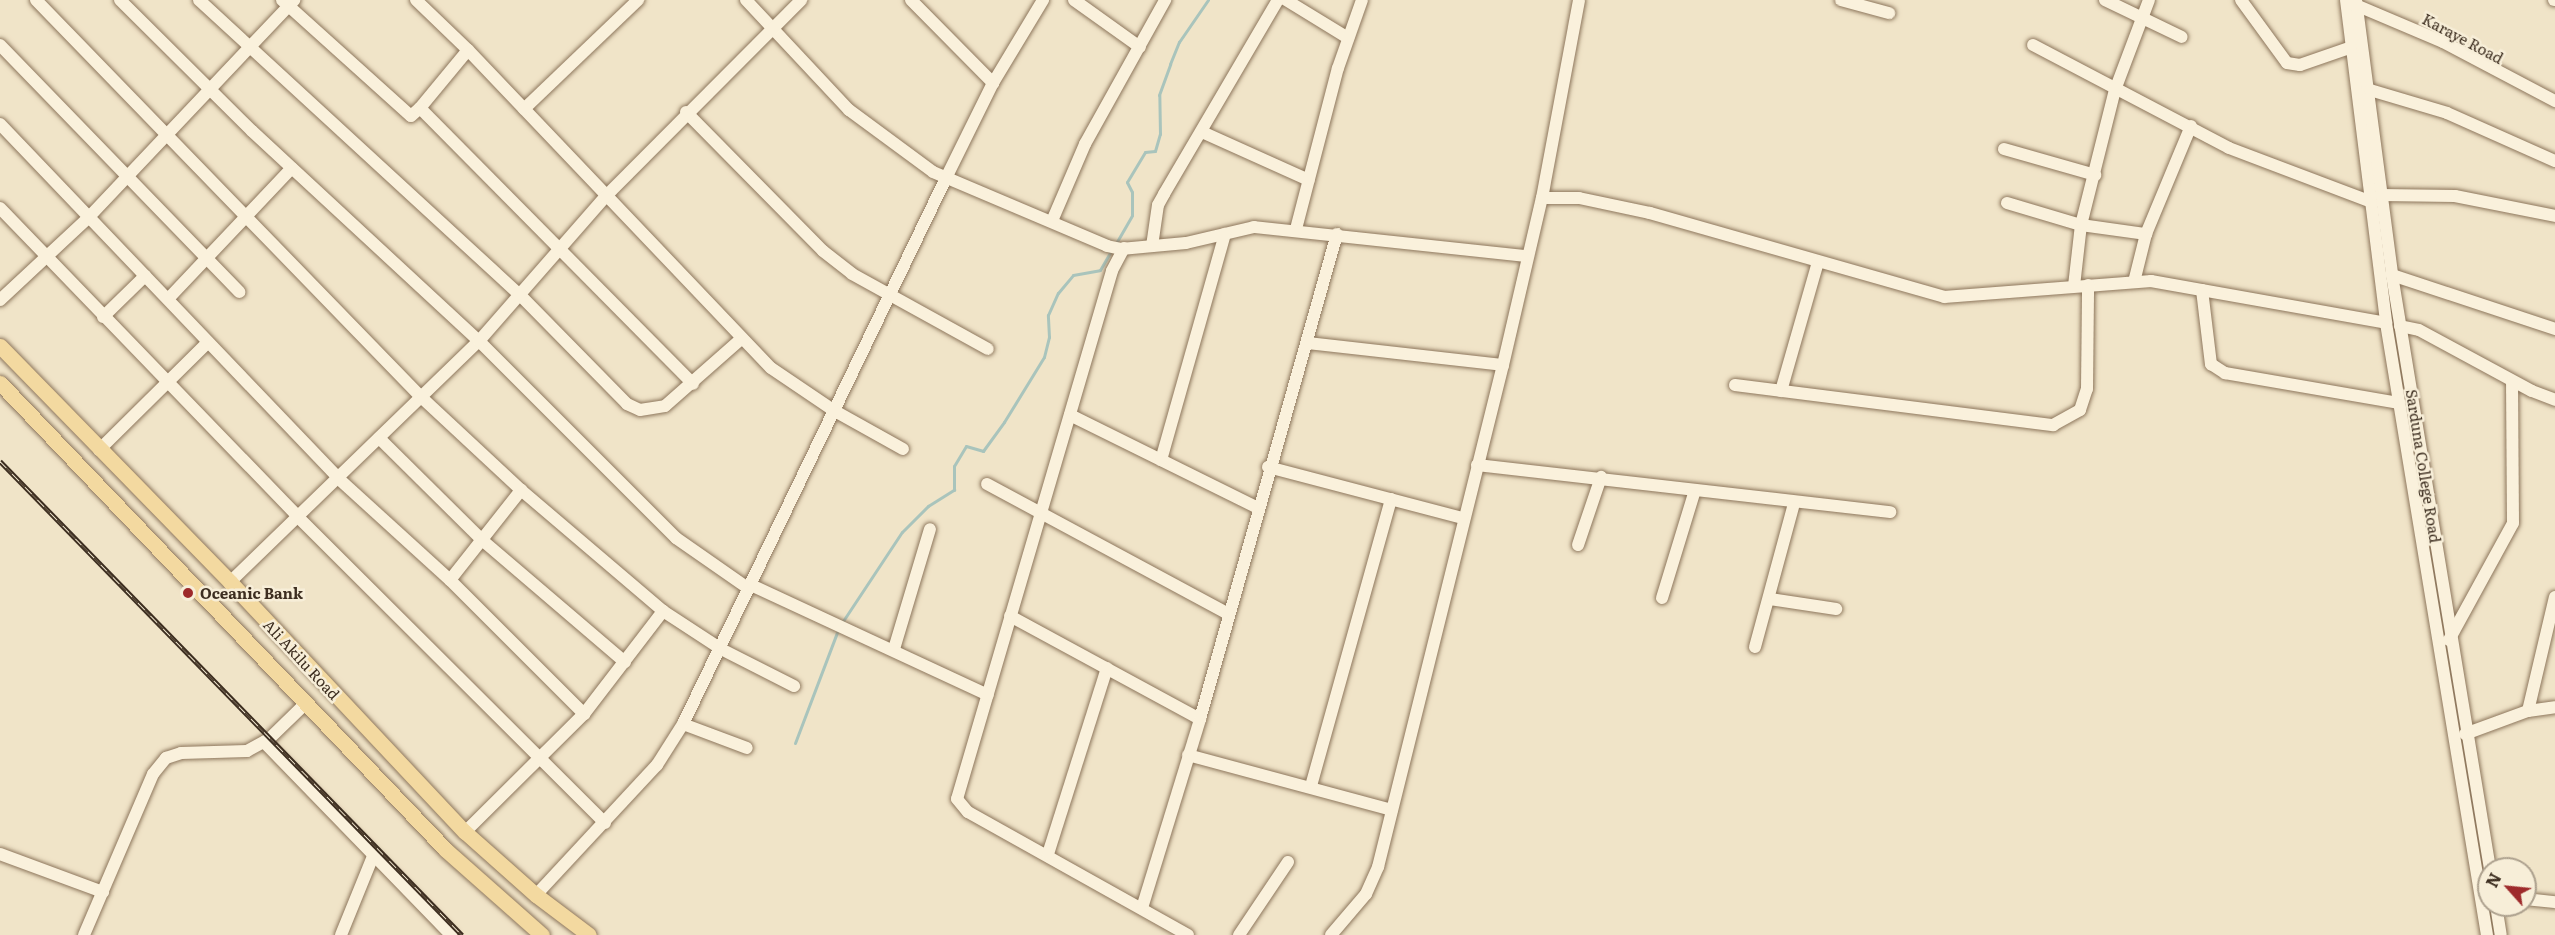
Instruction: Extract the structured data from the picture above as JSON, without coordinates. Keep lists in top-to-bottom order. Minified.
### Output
{"streets":{"main road":["Ali Akilu Road"],"street":["Karaye Road","Sarduna College Road"]},"crossings":[["Karaye Road","Sarduna College Road"]],"places":["Oceanic Bank"],"north":"top left"}
